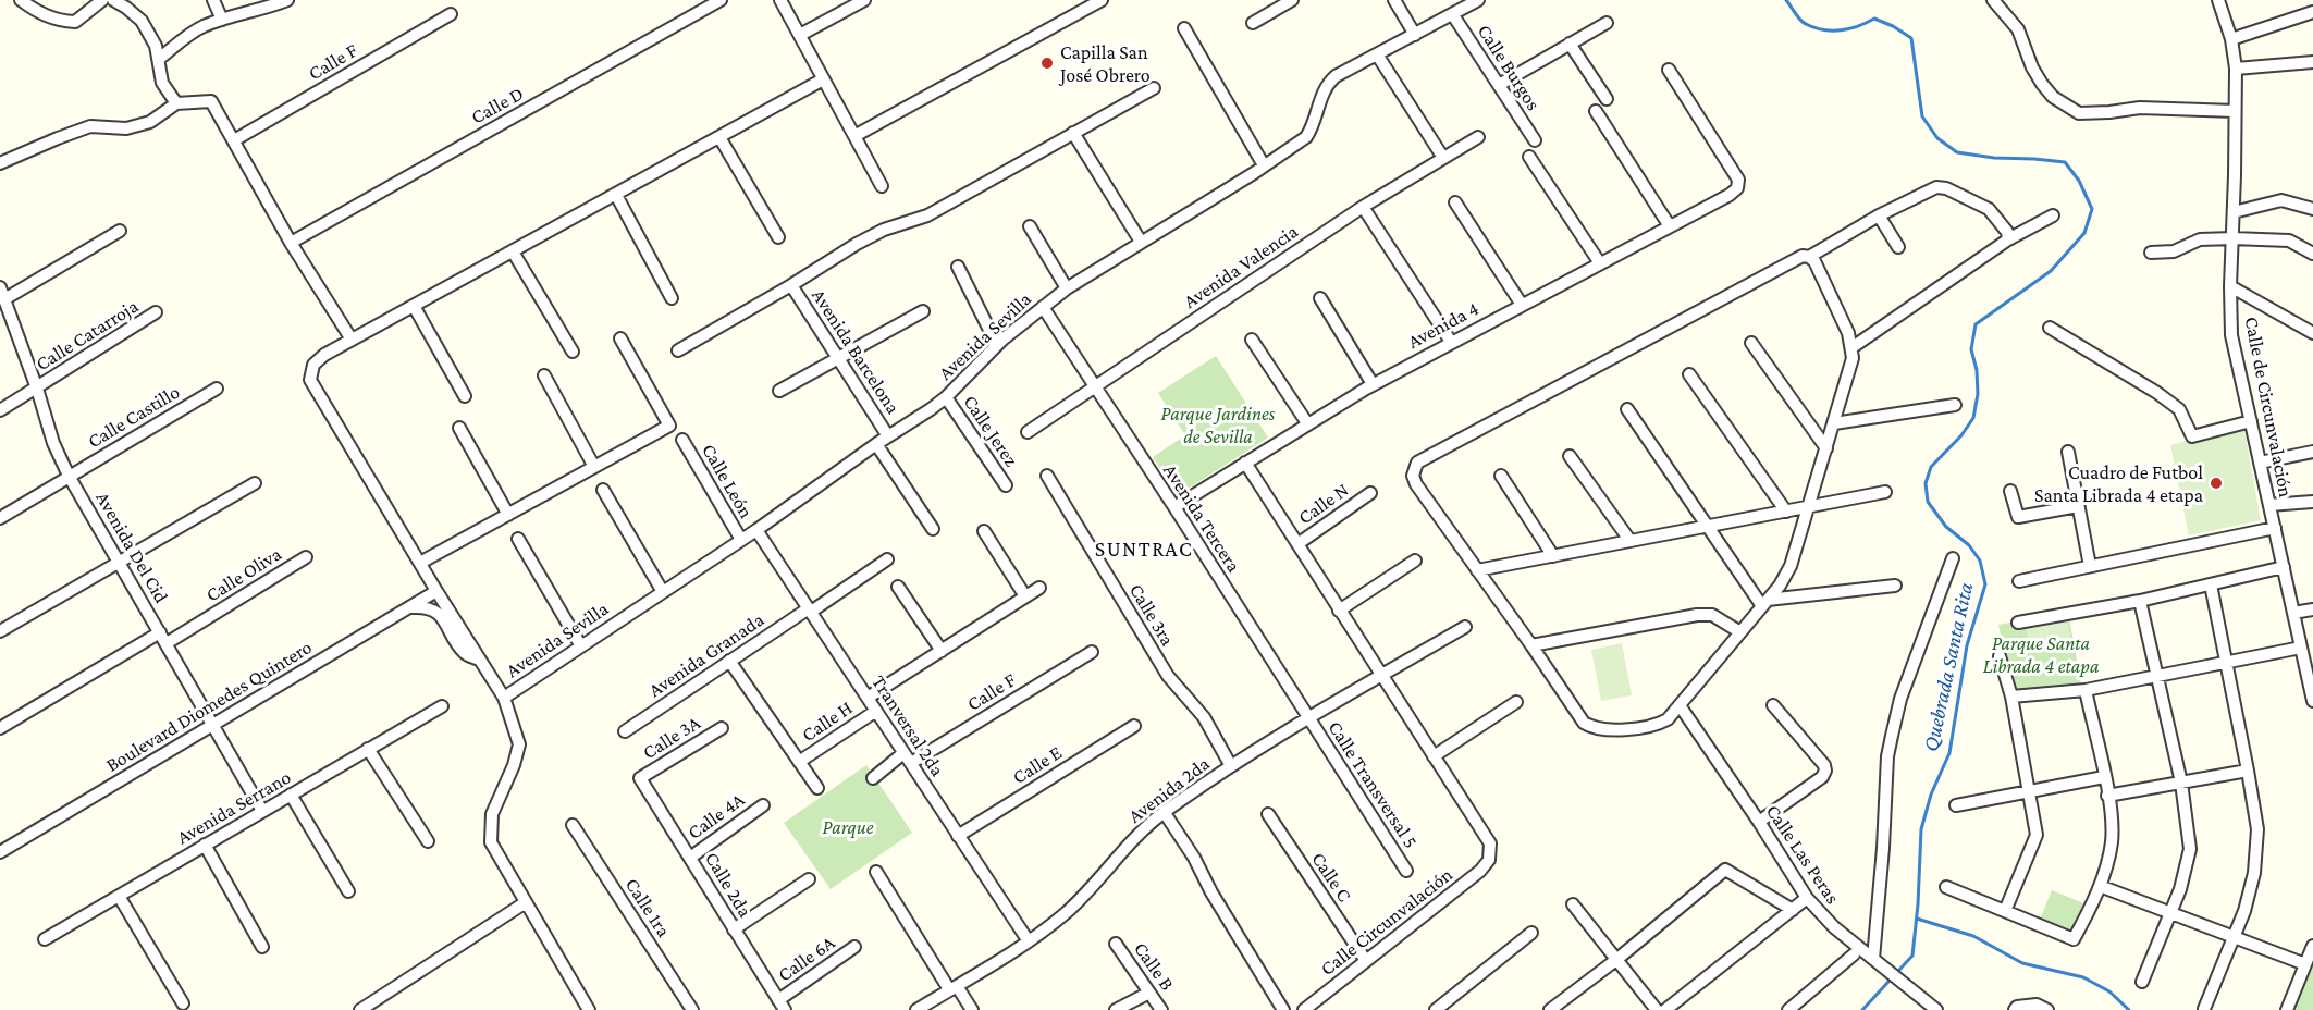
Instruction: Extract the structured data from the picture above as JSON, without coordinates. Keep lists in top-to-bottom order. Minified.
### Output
{"streets":{"street":["Calle F","Calle Burgos","Calle D","Avenida Valencia","Avenida 4","Calle Catarroja","Avenida Sevilla","Avenida Barcelona","Calle de Circunvalación","Calle Castillo","Calle Jerez","Calle León","Calle N","Avenida Tercera","Avenida Del Cid","Calle Oliva","Calle 3ra","Avenida Granada","Boulevard Diomedes Quintero","Calle H","Tranversal 2da","Calle 3A","Calle E","Calle Transversal 5","Avenida 2da","Avenida Serrano","Calle 4A","Calle Las Peras","Calle C","Calle 2da","Calle 1ra","Calle Circunvalación","Calle 6A","Calle B"]},"crossings":[["Calle F","Tranversal 2da"],["Calle Burgos","Avenida Sevilla"],["Avenida Valencia","Avenida Tercera"],["Avenida 4","Avenida Tercera"],["Calle Catarroja","Avenida Del Cid"],["Avenida Sevilla","Avenida Barcelona"],["Avenida Sevilla","Calle Jerez"],["Avenida Sevilla","Calle León"],["Avenida Sevilla","Avenida Tercera"],["Avenida Sevilla","Tranversal 2da"],["Calle Castillo","Avenida Del Cid"],["Avenida Tercera","Calle Transversal 5"],["Avenida Tercera","Avenida 2da"],["Avenida Del Cid","Calle Oliva"],["Avenida Del Cid","Boulevard Diomedes Quintero"],["Avenida Del Cid","Avenida Serrano"],["Calle 3ra","Avenida 2da"],["Avenida Granada","Tranversal 2da"],["Calle H","Tranversal 2da"],["Tranversal 2da","Calle E"],["Tranversal 2da","Avenida 2da"],["Calle 3A","Calle 2da"],["Calle Transversal 5","Avenida 2da"],["Calle 4A","Calle 2da"],["Calle C","Calle Circunvalación"],["Calle 2da","Calle 6A"]],"districts":["SUNTRAC"],"water":["Quebrada Santa Rita"],"parks":["Parque Jardines de Sevilla","Parque Santa Librada 4 etapa","Parque"],"places":["Capilla San José Obrero","Cuadro de Futbol Santa Librada 4 etapa"]}
